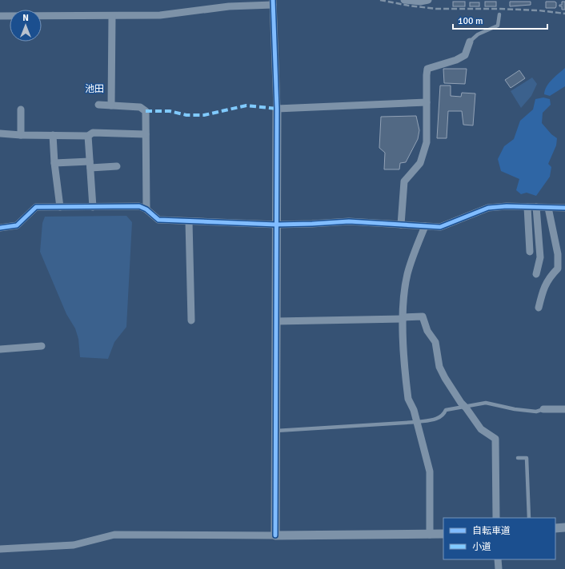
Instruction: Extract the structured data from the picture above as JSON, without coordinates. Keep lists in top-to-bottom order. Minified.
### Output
{"districts":["池田"],"legend":["自転車道","小道"],"scale_bar":"100 m","north":"top"}
